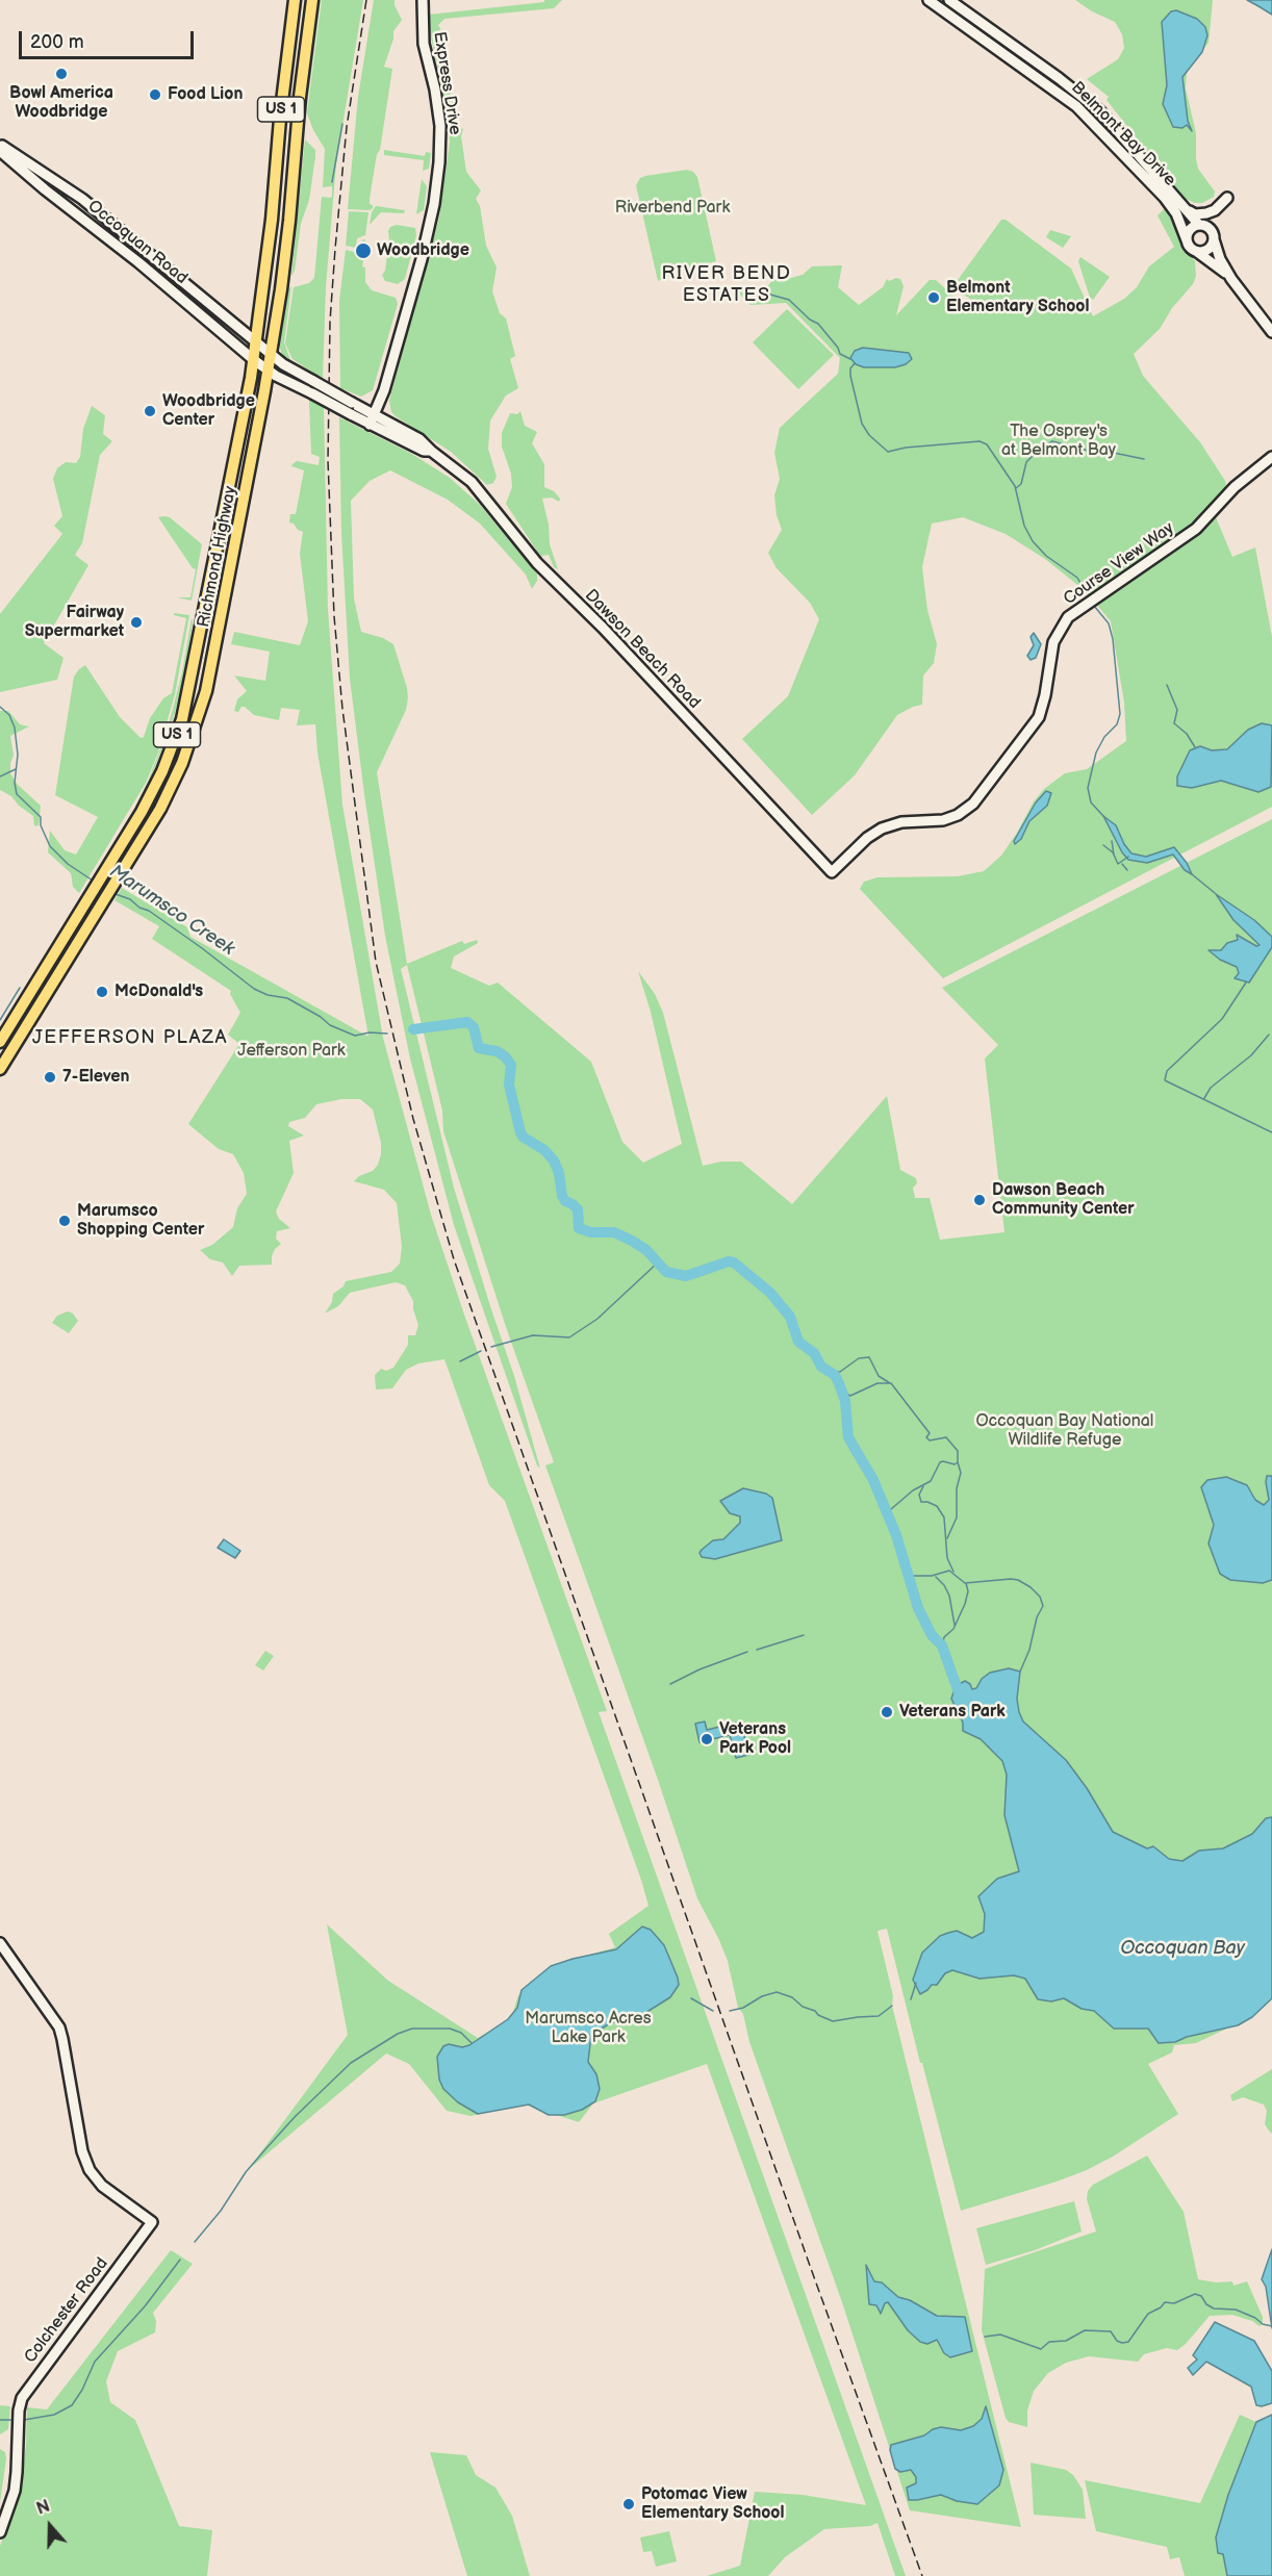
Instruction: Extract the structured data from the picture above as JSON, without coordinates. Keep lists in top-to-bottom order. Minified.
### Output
{"streets":{"main road":["US 1","Richmond Highway"],"street":["Express Drive","Belmont Bay Drive","Occoquan Road","Course View Way","Dawson Beach Road","Colchester Road"]},"crossings":[["Express Drive","Dawson Beach Road"],["Occoquan Road","Richmond Highway"],["Occoquan Road","Dawson Beach Road"],["Richmond Highway","Dawson Beach Road"],["Course View Way","Dawson Beach Road"]],"districts":["RIVER BEND ESTATES","JEFFERSON PLAZA"],"water":["Marumsco Creek","Occoquan Bay"],"parks":["Riverbend Park","The Osprey's at Belmont Bay","Jefferson Park","Occoquan Bay National Wildlife Refuge","Marumsco Acres Lake Park"],"places":["Bowl America Woodbridge","Food Lion","Woodbridge","Belmont Elementary School","Woodbridge Center","Fairway Supermarket","McDonald's","7-Eleven","Dawson Beach Community Center","Marumsco Shopping Center","Veterans Park","Veterans Park Pool","Potomac View Elementary School"],"scale_bar":"200 m","north":"top"}
